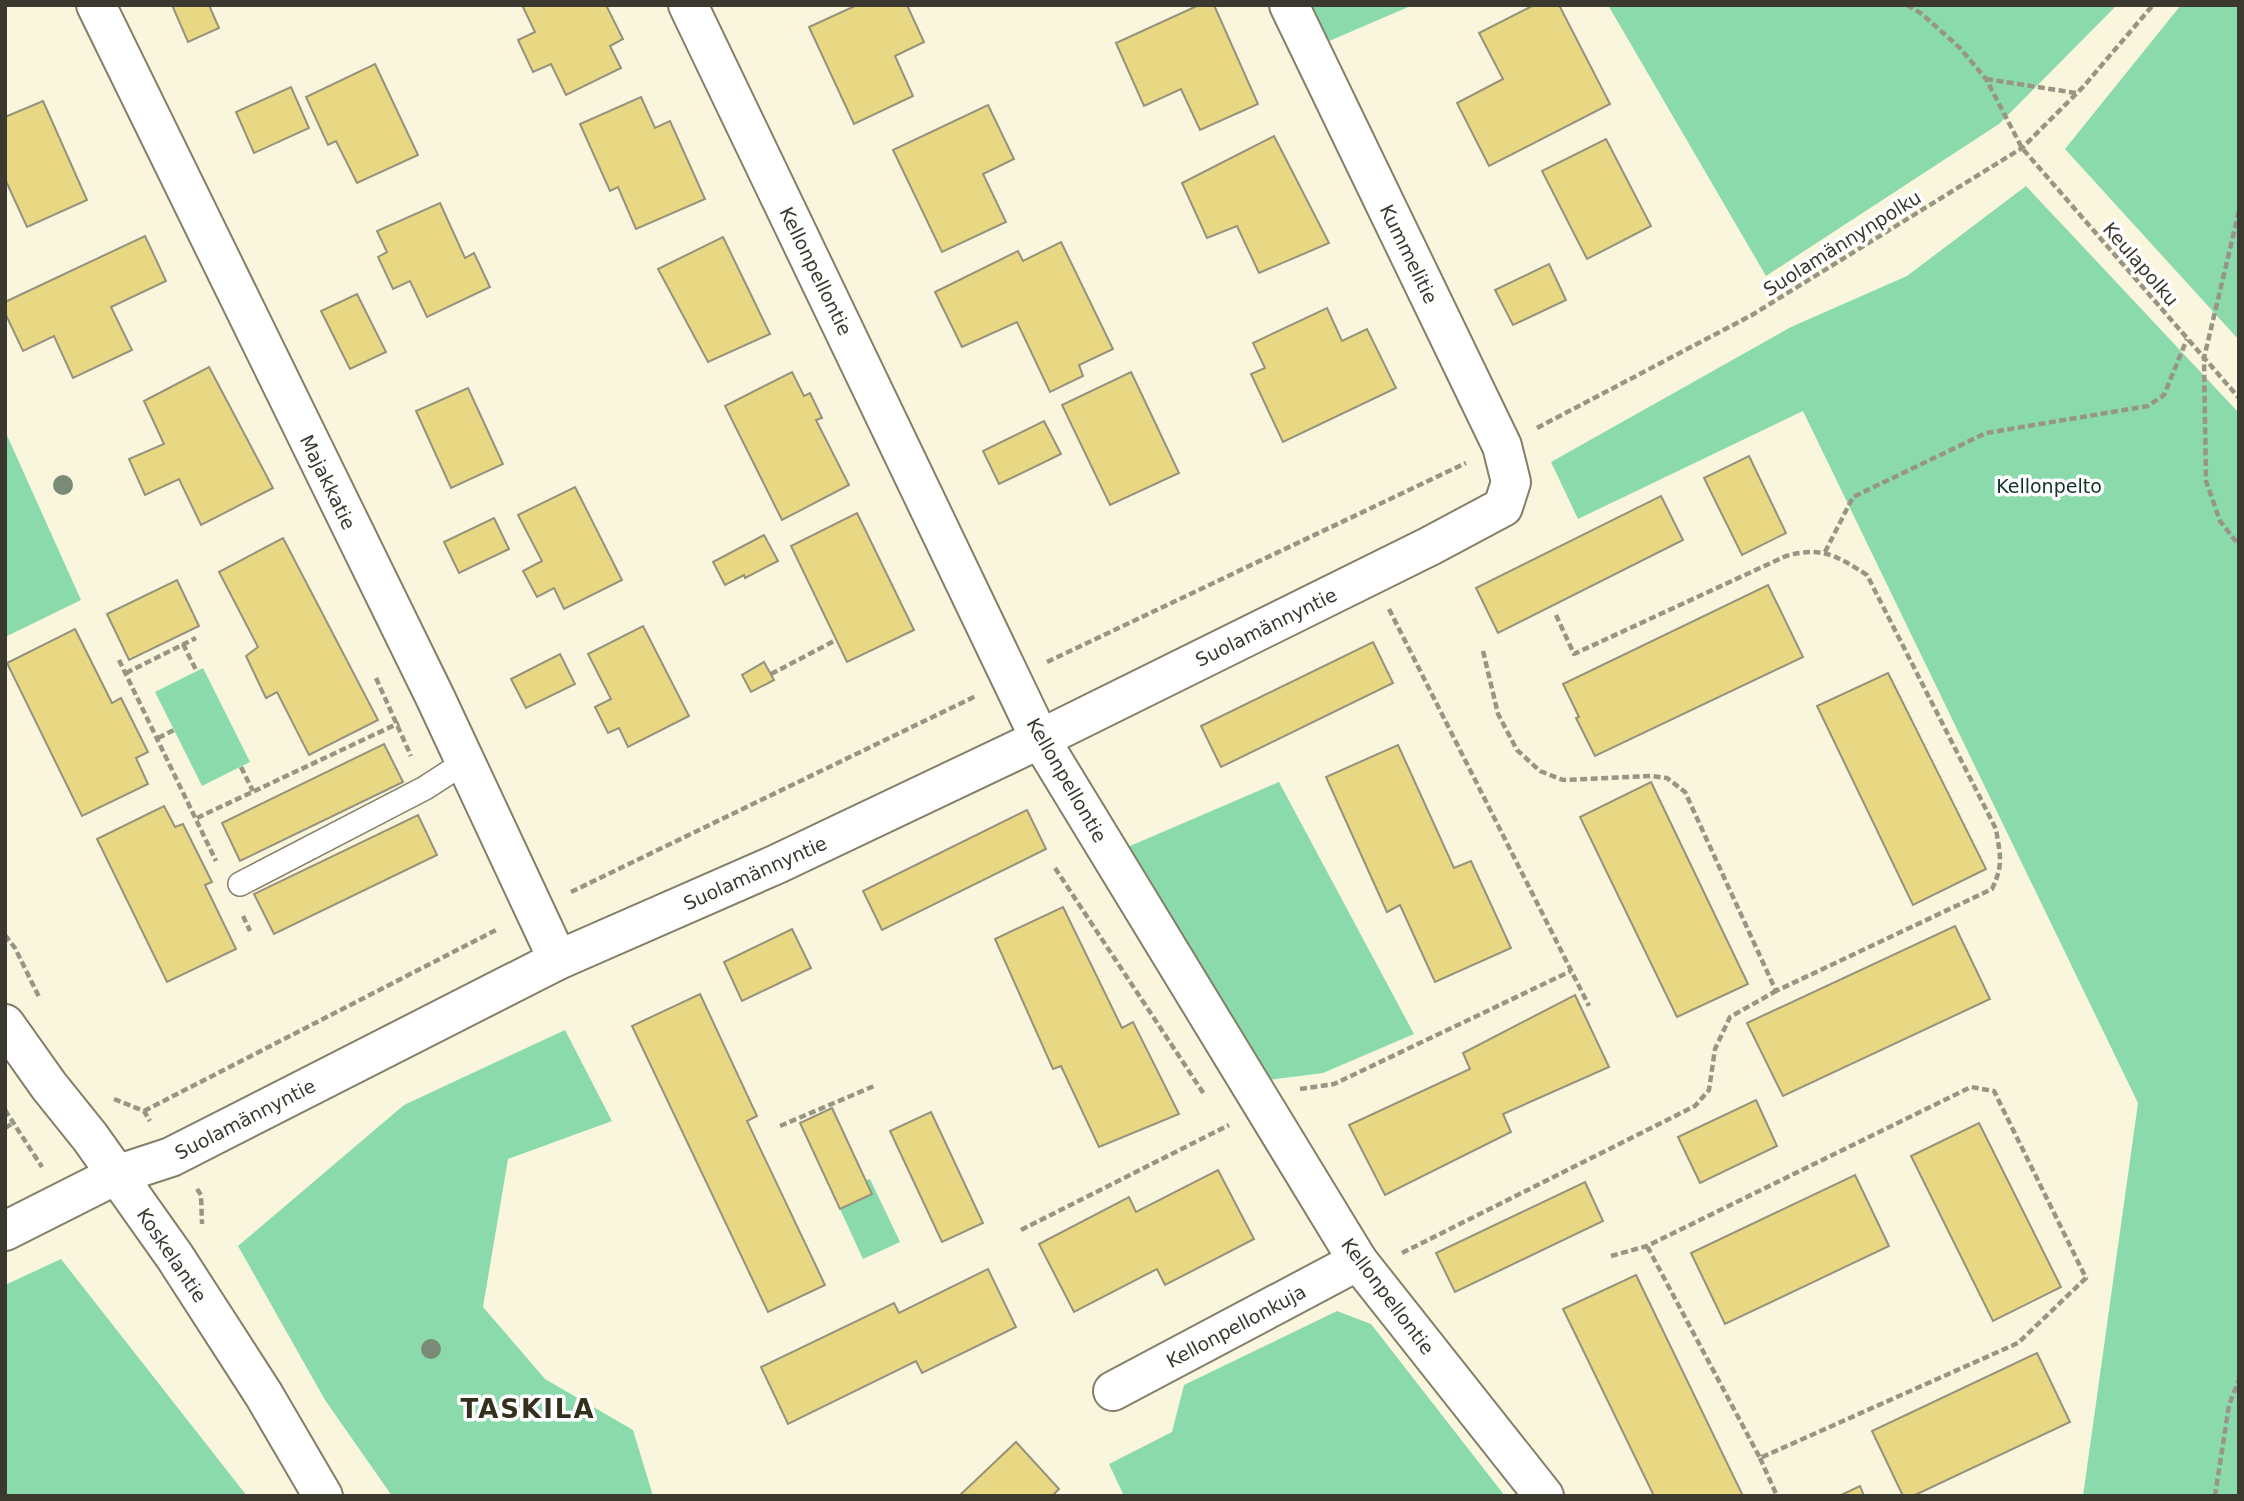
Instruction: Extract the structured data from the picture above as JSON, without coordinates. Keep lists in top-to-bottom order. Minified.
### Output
{"streets":{"street":["Kummelitie","Kellonpellontie","Majakkatie","Suolamännyntie","Koskelantie","Kellonpellonkuja"],"path":["Suolamännynpolku","Keulapolku"]},"crossings":[["Suolamännynpolku","Kummelitie"],["Suolamännynpolku","Keulapolku"],["Suolamännynpolku","Kellonpellontie"],["Suolamännynpolku","Majakkatie"],["Kummelitie","Suolamännyntie"],["Kellonpellontie","Suolamännyntie"],["Kellonpellontie","Kellonpellonkuja"],["Majakkatie","Suolamännyntie"],["Suolamännyntie","Koskelantie"]],"districts":["TASKILA"],"parks":["Kellonpelto"]}
